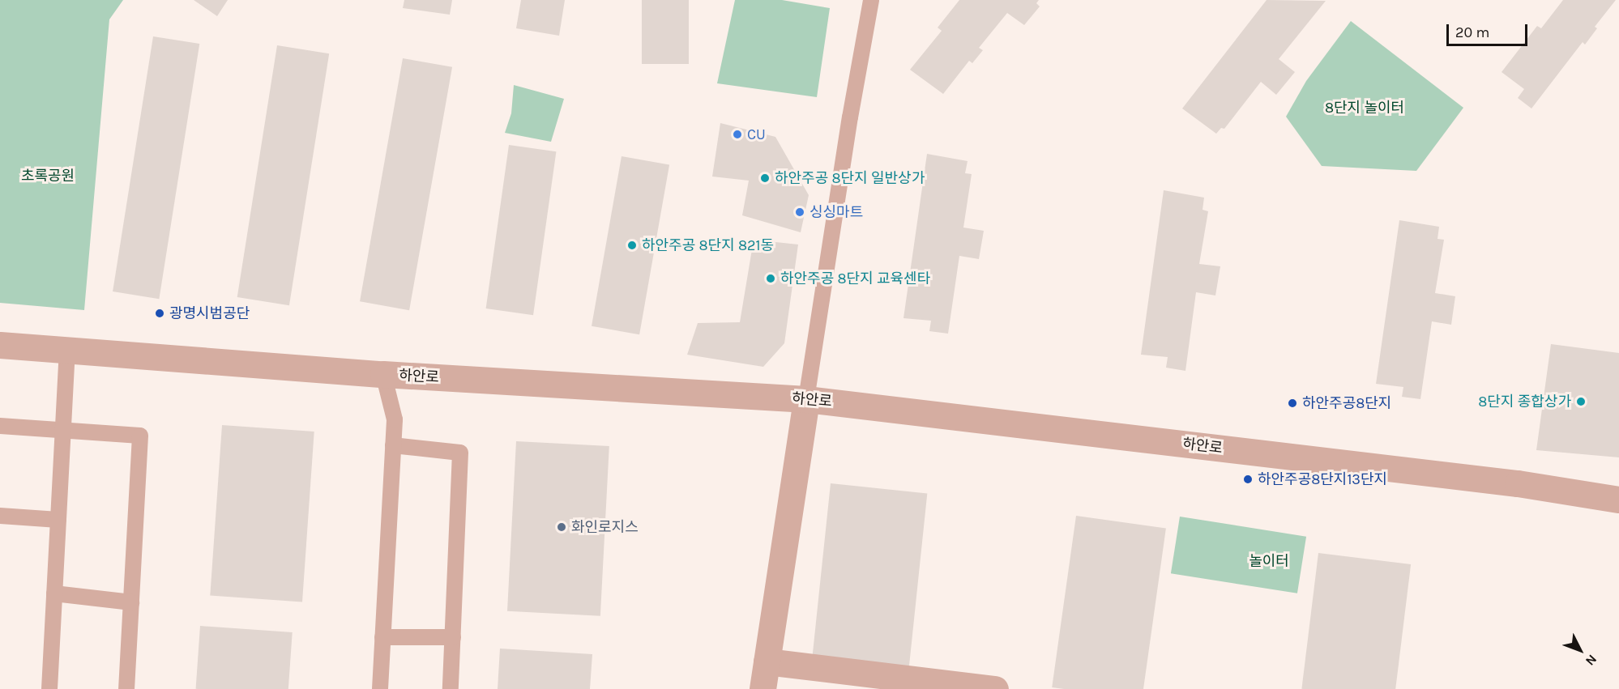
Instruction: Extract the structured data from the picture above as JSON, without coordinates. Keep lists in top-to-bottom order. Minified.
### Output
{"streets":{"street":["하안로"]},"parks":["8단지 놀이터","초록공원","놀이터"],"places":["CU","하안주공 8단지 일반상가","싱싱마트","하안주공 8단지 821동","하안주공 8단지 교육센타","광명시범공단","8단지 종합상가","하안주공8단지","하안주공8단지13단지","화인로지스"],"scale_bar":"20 m","north":"bottom right"}
